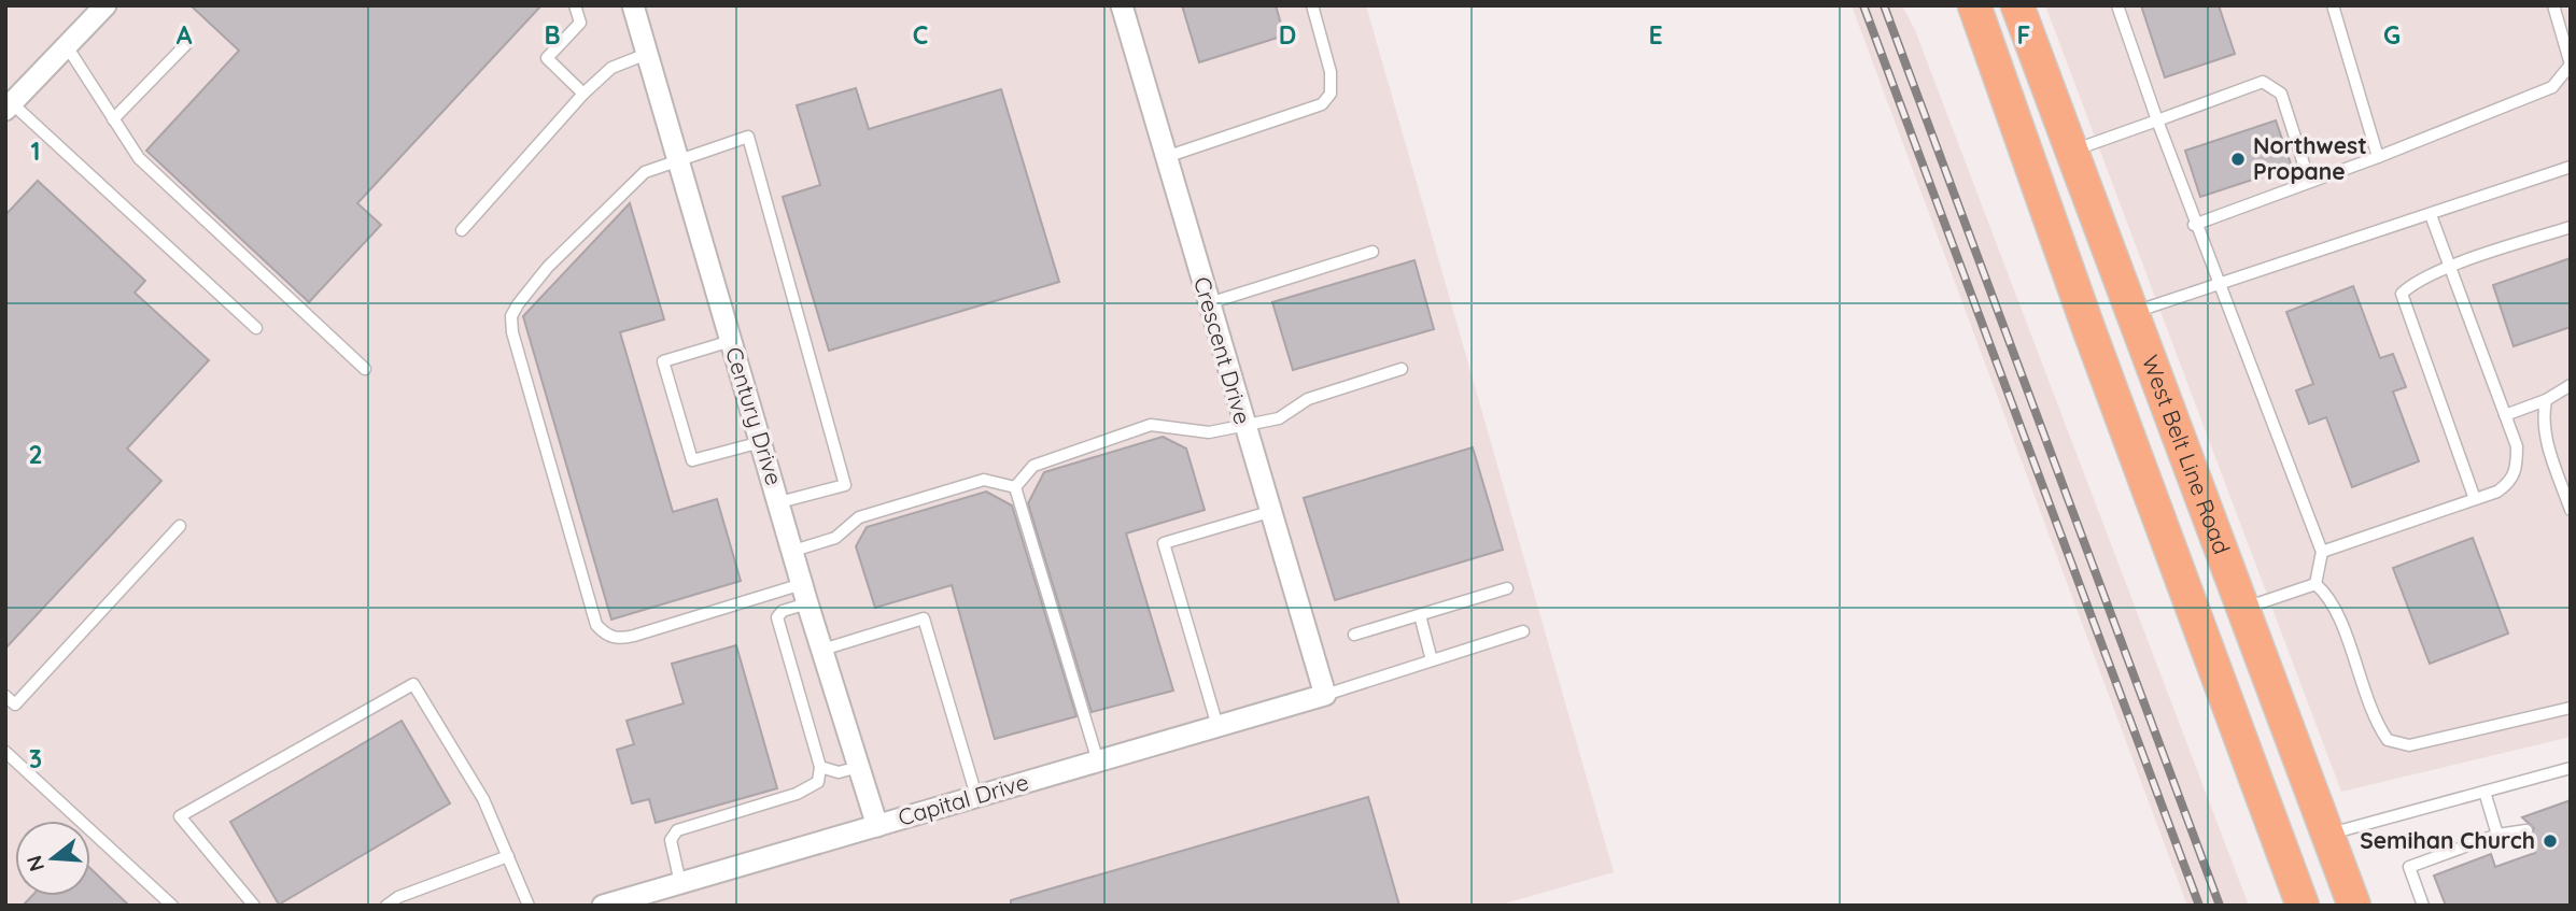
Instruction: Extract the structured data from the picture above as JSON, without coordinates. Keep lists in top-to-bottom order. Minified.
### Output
{"streets":{"main road":["West Belt Line Road"],"street":["Crescent Drive","Century Drive","Capital Drive"]},"crossings":[["Crescent Drive","Capital Drive"],["Century Drive","Capital Drive"]],"places":["Northwest Propane","Semihan Church"],"north":"left","grid":{"columns":["A","B","C","D","E","F","G"],"rows":["1","2","3"]}}
